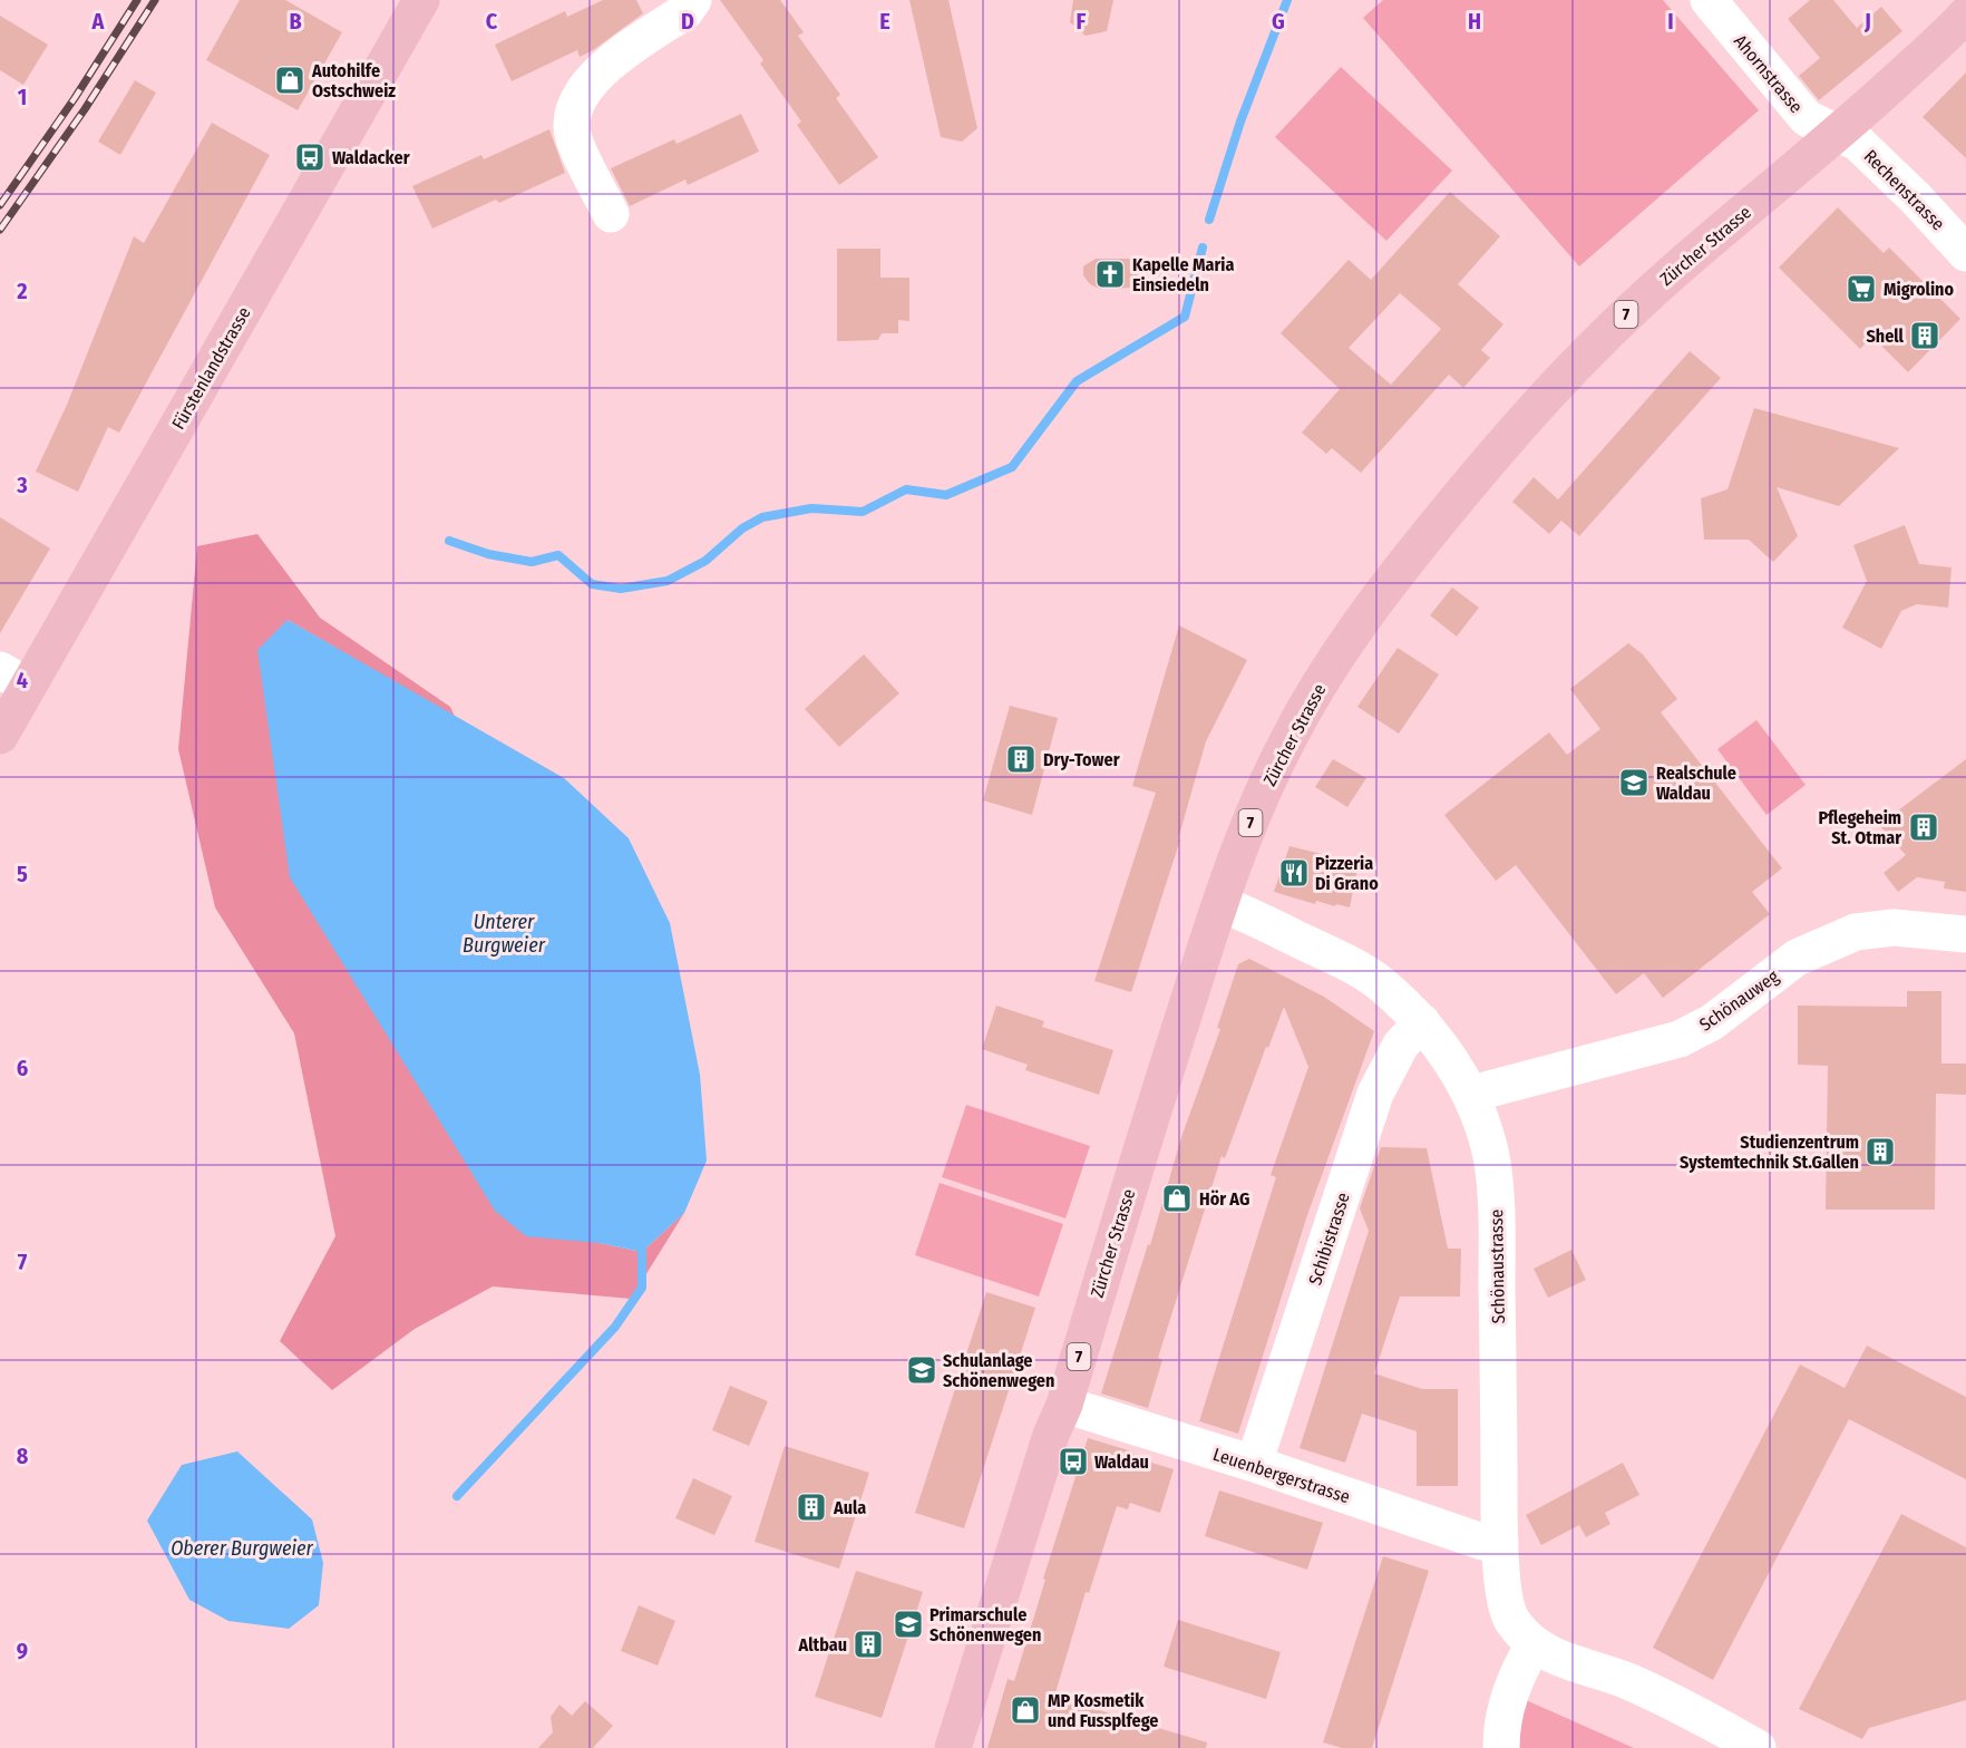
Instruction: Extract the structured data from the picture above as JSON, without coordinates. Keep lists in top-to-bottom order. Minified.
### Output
{"streets":{"main road":["Zürcher Strasse","7","Fürstenlandstrasse"],"street":["Ahornstrasse","Rechenstrasse","Schönauweg","Schibistrasse","Schönaustrasse","Leuenbergerstrasse"]},"crossings":[["Ahornstrasse","Rechenstrasse"],["Ahornstrasse","Zürcher Strasse"],["Rechenstrasse","Zürcher Strasse"],["Zürcher Strasse","Schönaustrasse"],["Zürcher Strasse","Leuenbergerstrasse"],["Schönauweg","Schönaustrasse"],["Schibistrasse","Schönaustrasse"],["Schibistrasse","Leuenbergerstrasse"],["Schönaustrasse","Leuenbergerstrasse"]],"water":["Unterer Burgweier","Oberer Burgweier"],"places":{"shop":["Autohilfe Ostschweiz","Hör AG","MP Kosmetik und Fussplfege"],"bus stop":["Waldacker","Waldau"],"church":["Kapelle Maria Einsiedeln"],"supermarket":["Migrolino"],"building":["Shell","Dry-Tower","Pflegeheim St. Otmar","Studienzentrum Systemtechnik St.Gallen","Aula","Altbau"],"school or university":["Realschule Waldau","Schulanlage Schönenwegen","Primarschule Schönenwegen"],"restaurant":["Pizzeria Di Grano"]},"grid":{"columns":["A","B","C","D","E","F","G","H","I","J"],"rows":["1","2","3","4","5","6","7","8","9"]}}
